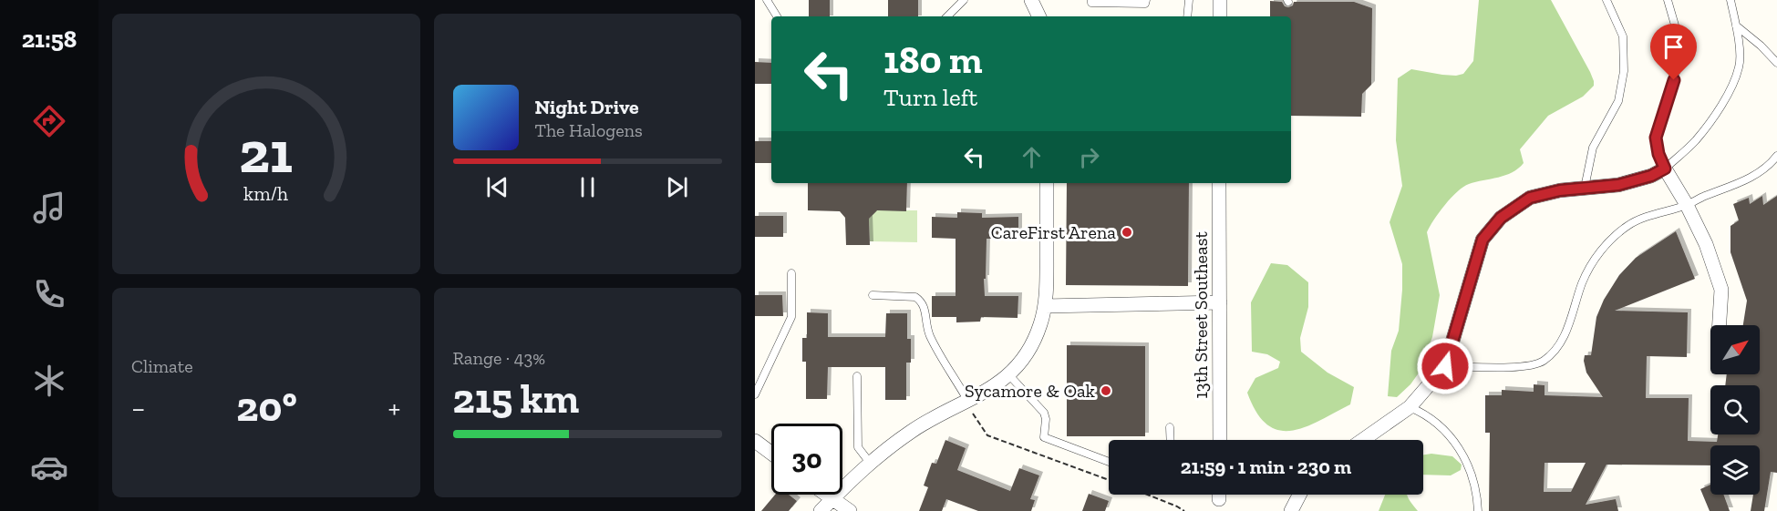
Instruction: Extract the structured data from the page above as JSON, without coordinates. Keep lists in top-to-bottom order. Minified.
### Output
{"streets":{"street":["13th Street Southeast"]},"places":["CareFirst Arena","Sycamore & Oak"],"north":"top right","page":{"tabs":"21:58","turn":["180 m","Turn left"],"song":["Night Drive","The Halogens"],"tile":["Climate",["Range · 43%","215 km"]],"heat":["−","20°","+"],"limit":"30","trip":"21:59 · 1 min · 230 m","gauge":["21","km/h"]}}
